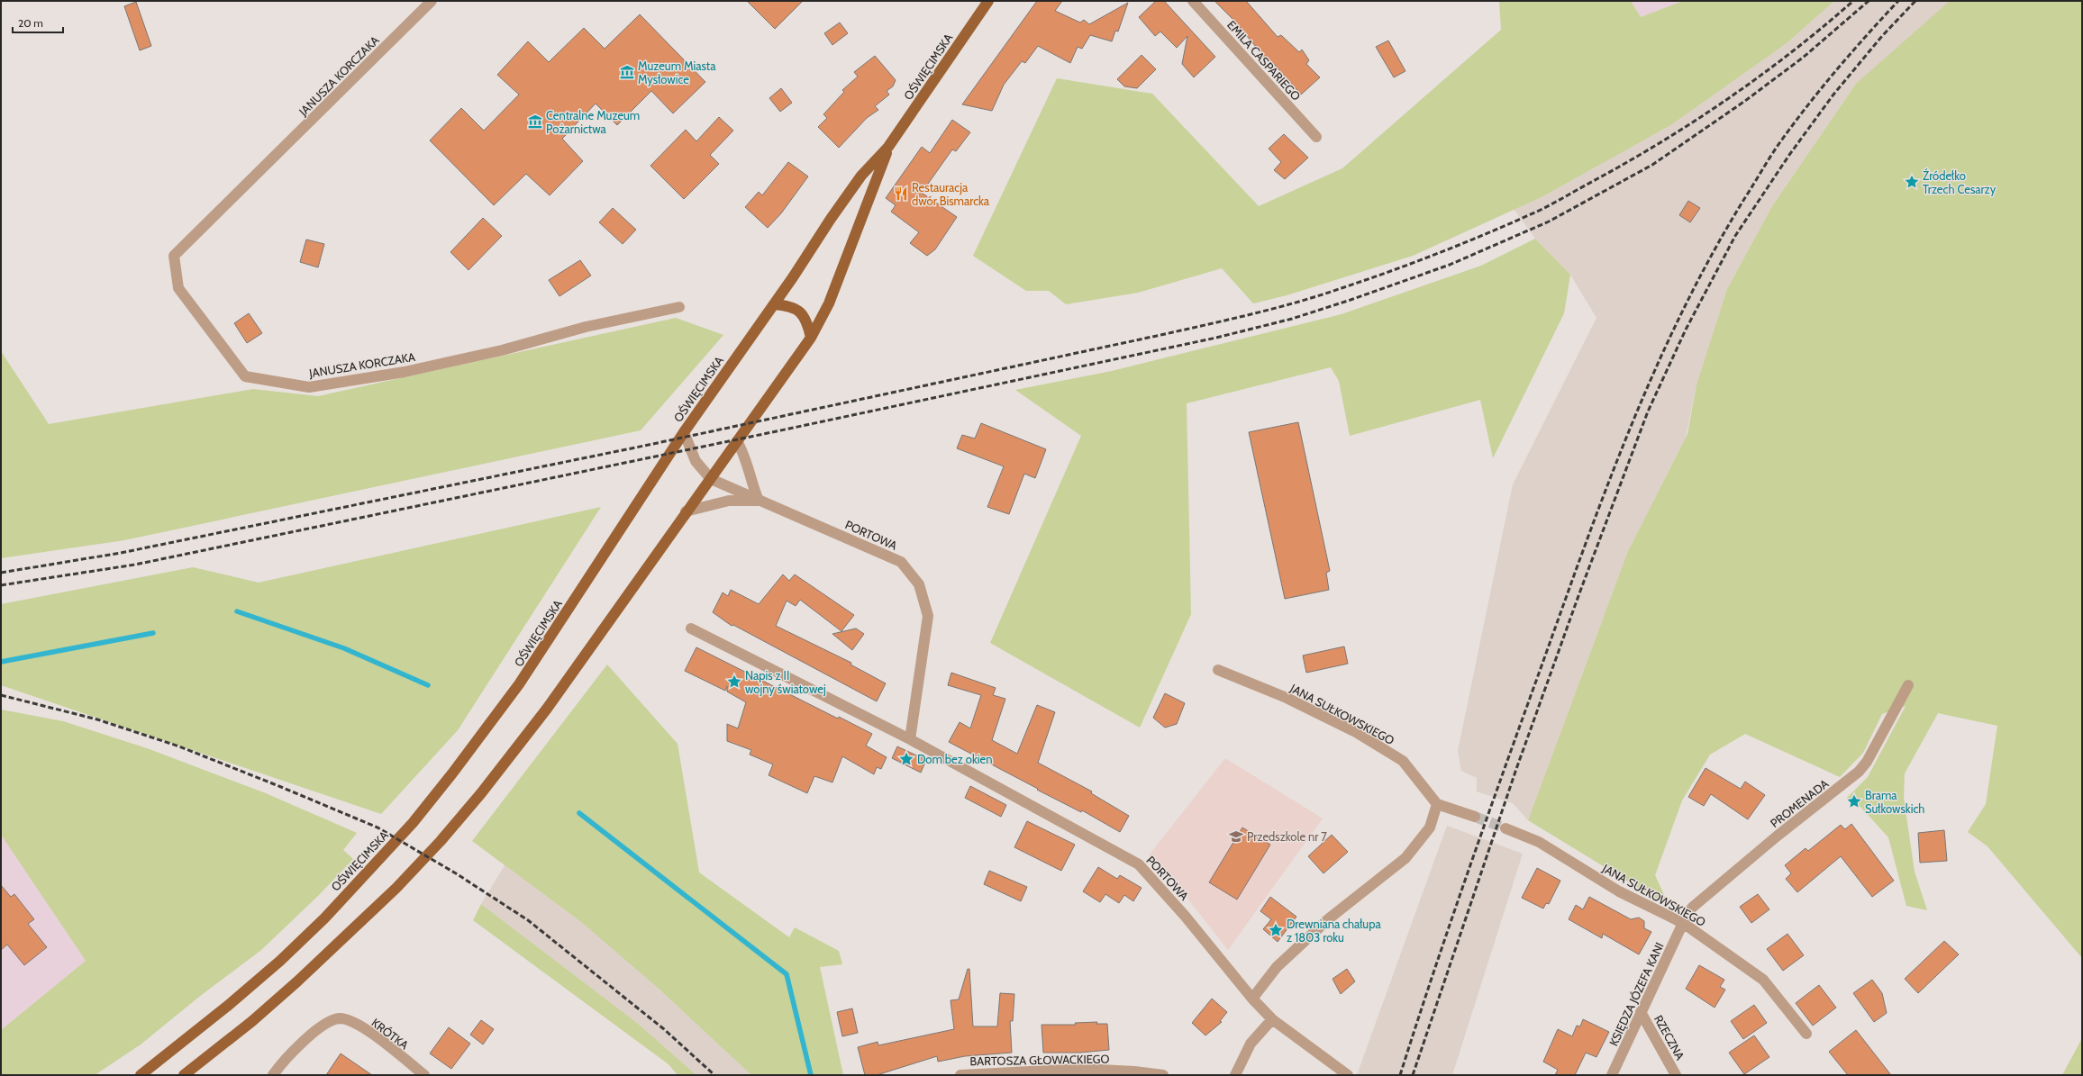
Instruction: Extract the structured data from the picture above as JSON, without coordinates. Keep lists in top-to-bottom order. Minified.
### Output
{"streets":{"main road":["OŚWIĘCIMSKA"],"street":["EMILA CASPARIEGO","JANUSZA KORCZAKA","PORTOWA","JANA SUŁKOWSKIEGO","PROMENADA","KSIĘDZA JÓZEFA KANI","KRÓTKA","RZECZNA","BARTOSZA GŁOWACKIEGO"]},"crossings":[["OŚWIĘCIMSKA","PORTOWA"],["JANA SUŁKOWSKIEGO","PROMENADA"],["JANA SUŁKOWSKIEGO","KSIĘDZA JÓZEFA KANI"],["PROMENADA","KSIĘDZA JÓZEFA KANI"],["KSIĘDZA JÓZEFA KANI","RZECZNA"]],"places":{"museum":["Muzeum Miasta Mysłowice","Centralne Muzeum Pożarnictwa"],"place":["Źródełko Trzech Cesarzy","Napis z II wojny światowej","Dom bez okien","Brama Sułkowskich","Drewniana chałupa z 1803 roku"],"restaurant":["Restauracja dwór Bismarcka"],"school or university":["Przedszkole nr 7"]},"scale_bar":"20 m"}
